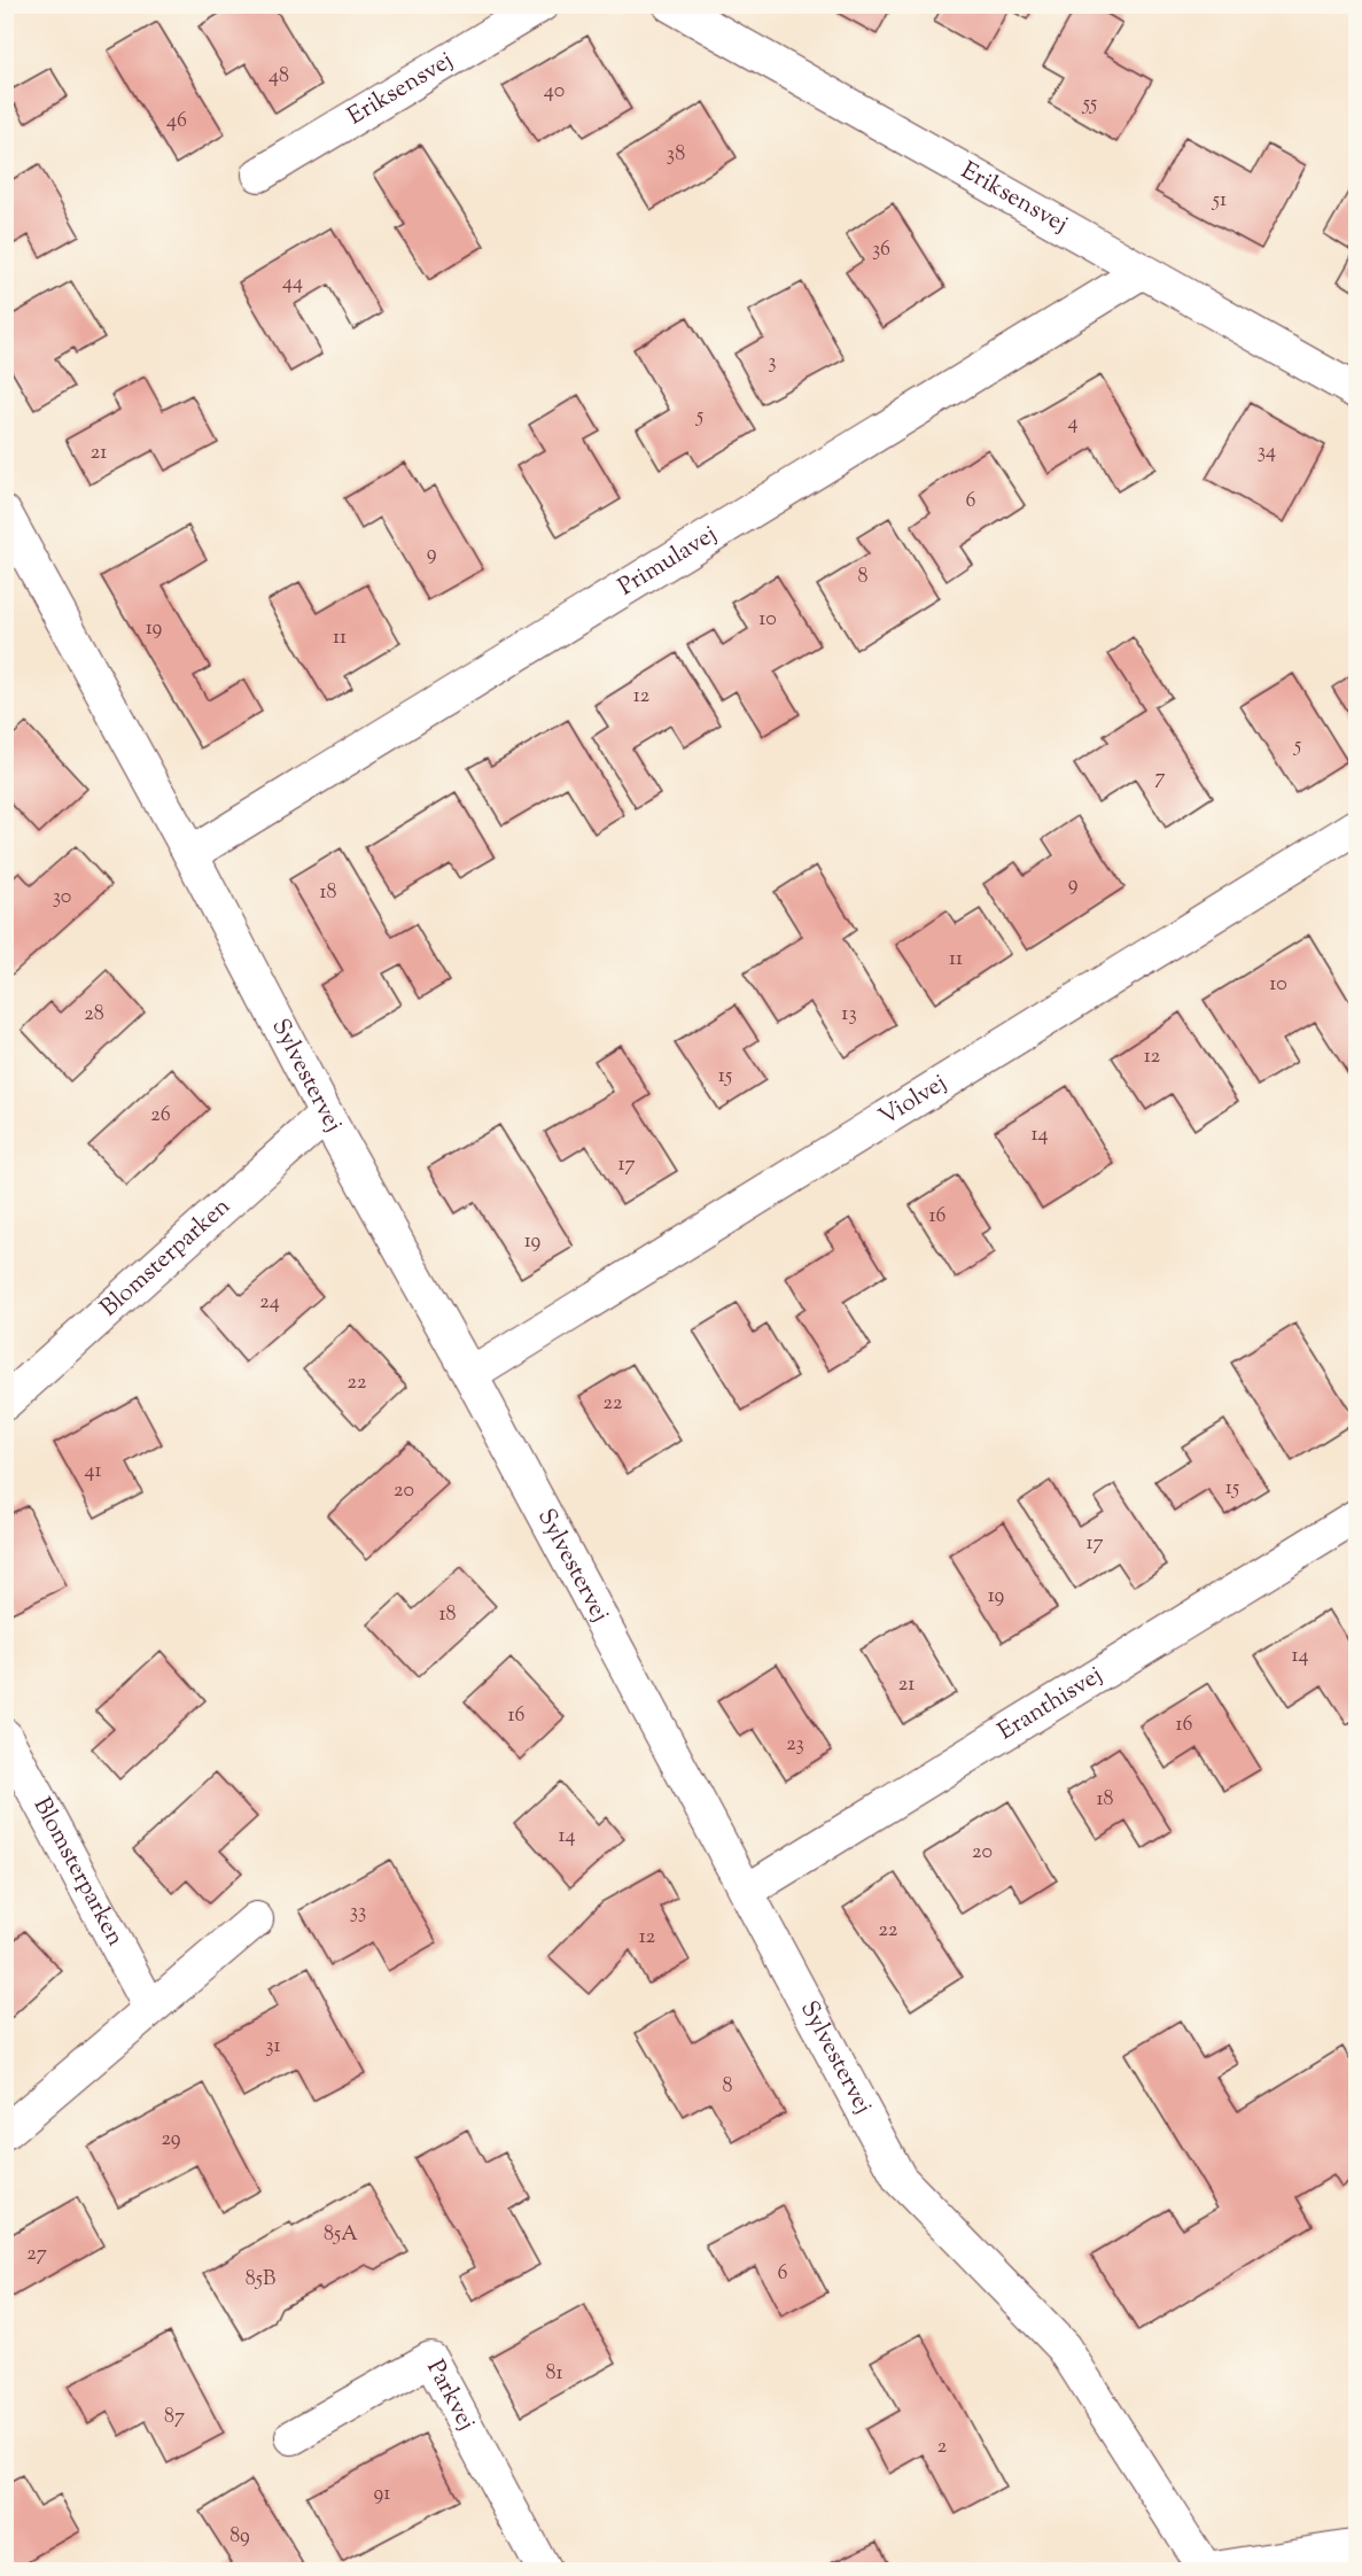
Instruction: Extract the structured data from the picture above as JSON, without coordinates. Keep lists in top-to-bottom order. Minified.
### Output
{"streets":{"street":["Eriksensvej","Primulavej","Sylvestervej","Violvej","Blomsterparken","Eranthisvej","Parkvej"]},"crossings":[["Eriksensvej","Primulavej"],["Primulavej","Sylvestervej"],["Sylvestervej","Violvej"],["Sylvestervej","Blomsterparken"],["Sylvestervej","Eranthisvej"]],"house_numbers":["48","40","55","46","38","51","36","44","3","5","4","34","21","6","9","8","10","19","11","12","5","7","9","18","30","11","10","28","13","12","15","26","14","17","16","19","24","22","22","41","15","20","17","19","18","14","21","16","16","23","18","14","20","33","22","12","31","8","29","85A","27","6","85B","81","87","2","91","89"]}
